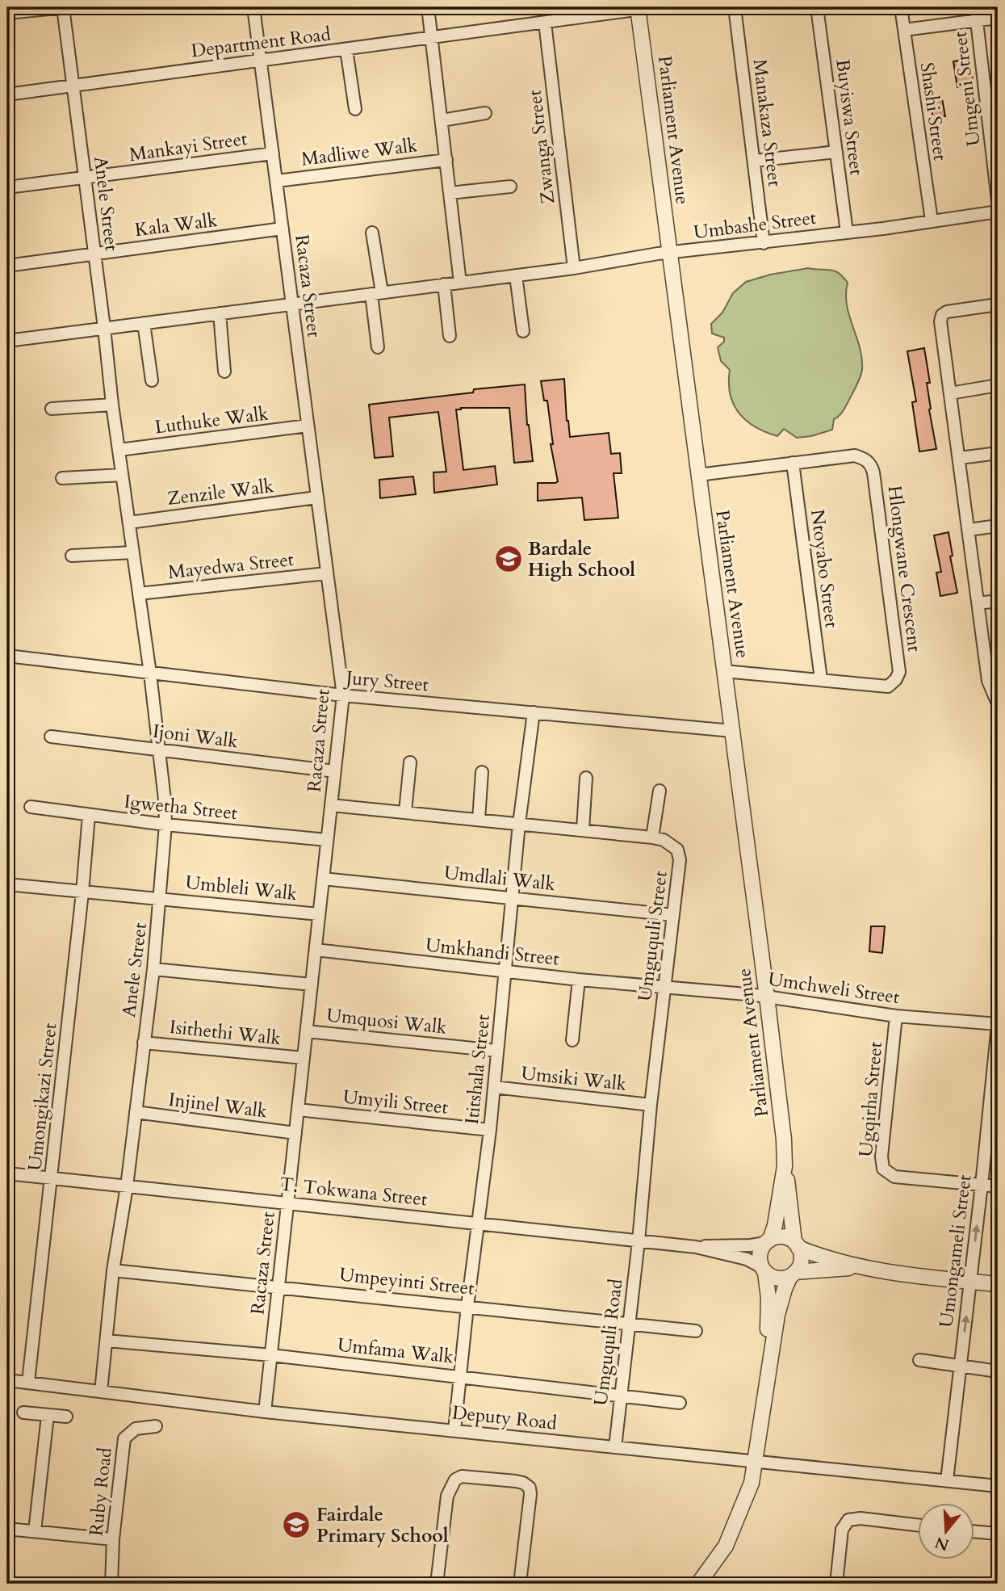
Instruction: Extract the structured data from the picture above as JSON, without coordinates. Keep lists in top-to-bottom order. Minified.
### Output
{"streets":{"street":["Department Road","Umgeni Street","Shashi Street","Buyiswa Street","Manakaza Street","Parliament Avenue","Mankayi Street","Zwanga Street","Madliwe Walk","Anele Street","Kala Walk","Umbashe Street","Racaza Street","Luthuke Walk","Zenzile Walk","Mayedwa Street","Ntoyabo Street","Hlongwane Crescent","Jury Street","Ijoni Walk","Igwetha Street","Umdlali Walk","Umbleli Walk","Umguquli Street","Umkhandi Street","Umchweli Street","Umquosi Walk","Isithethi Walk","Ititshala Street","Umsiki Walk","Umongikazi Street","Ugqirha Street","Umyili Street","Injinel Walk","T. Tokwana Street","Umongameli Street","Umpeyinti Street","Umguquli Road","Umfama Walk","Deputy Road","Ruby Road"]},"crossings":[["Department Road","Parliament Avenue"],["Department Road","Zwanga Street"],["Department Road","Anele Street"],["Department Road","Racaza Street"],["Shashi Street","Umbashe Street"],["Buyiswa Street","Umbashe Street"],["Manakaza Street","Umbashe Street"],["Parliament Avenue","Umbashe Street"],["Parliament Avenue","Hlongwane Crescent"],["Parliament Avenue","Jury Street"],["Parliament Avenue","Umchweli Street"],["Parliament Avenue","T. Tokwana Street"],["Mankayi Street","Anele Street"],["Mankayi Street","Racaza Street"],["Zwanga Street","Umbashe Street"],["Madliwe Walk","Racaza Street"],["Anele Street","Kala Walk"],["Anele Street","Umbashe Street"],["Anele Street","Luthuke Walk"],["Anele Street","Zenzile Walk"],["Anele Street","Mayedwa Street"],["Anele Street","Jury Street"],["Anele Street","Ijoni Walk"],["Anele Street","Igwetha Street"],["Anele Street","Umbleli Walk"],["Anele Street","Isithethi Walk"],["Anele Street","Injinel Walk"],["Anele Street","T. Tokwana Street"],["Anele Street","Umpeyinti Street"],["Anele Street","Umfama Walk"],["Anele Street","Deputy Road"],["Kala Walk","Racaza Street"],["Umbashe Street","Racaza Street"],["Racaza Street","Luthuke Walk"],["Racaza Street","Zenzile Walk"],["Racaza Street","Mayedwa Street"],["Racaza Street","Jury Street"],["Racaza Street","Ijoni Walk"],["Racaza Street","Igwetha Street"],["Racaza Street","Umdlali Walk"],["Racaza Street","Umbleli Walk"],["Racaza Street","Umguquli Street"],["Racaza Street","Umkhandi Street"],["Racaza Street","Umquosi Walk"],["Racaza Street","Isithethi Walk"],["Racaza Street","Umyili Street"],["Racaza Street","Injinel Walk"],["Racaza Street","T. Tokwana Street"],["Racaza Street","Umpeyinti Street"],["Racaza Street","Umfama Walk"],["Racaza Street","Deputy Road"],["Ntoyabo Street","Hlongwane Crescent"],["Jury Street","Ititshala Street"],["Igwetha Street","Umongikazi Street"],["Umdlali Walk","Umguquli Street"],["Umdlali Walk","Ititshala Street"],["Umbleli Walk","Umongikazi Street"],["Umguquli Street","Umkhandi Street"],["Umguquli Street","Umchweli Street"],["Umguquli Street","Ititshala Street"],["Umguquli Street","Umsiki Walk"],["Umguquli Street","T. Tokwana Street"],["Umguquli Street","Umguquli Road"],["Umkhandi Street","Umchweli Street"],["Umkhandi Street","Ititshala Street"],["Umchweli Street","Ugqirha Street"],["Umchweli Street","Umongameli Street"],["Umquosi Walk","Ititshala Street"],["Ititshala Street","Umsiki Walk"],["Ititshala Street","Umyili Street"],["Ititshala Street","T. Tokwana Street"],["Ititshala Street","Umpeyinti Street"],["Ititshala Street","Umfama Walk"],["Ititshala Street","Deputy Road"],["Umongikazi Street","T. Tokwana Street"],["Umongikazi Street","Deputy Road"],["Ugqirha Street","Umongameli Street"],["T. Tokwana Street","Umguquli Road"],["Umongameli Street","Deputy Road"],["Umpeyinti Street","Umguquli Road"],["Umguquli Road","Umfama Walk"],["Umguquli Road","Deputy Road"]],"one_way":["Umongameli Street"],"places":{"school or university":["Bardale High School","Fairdale Primary School"]},"north":"bottom"}
